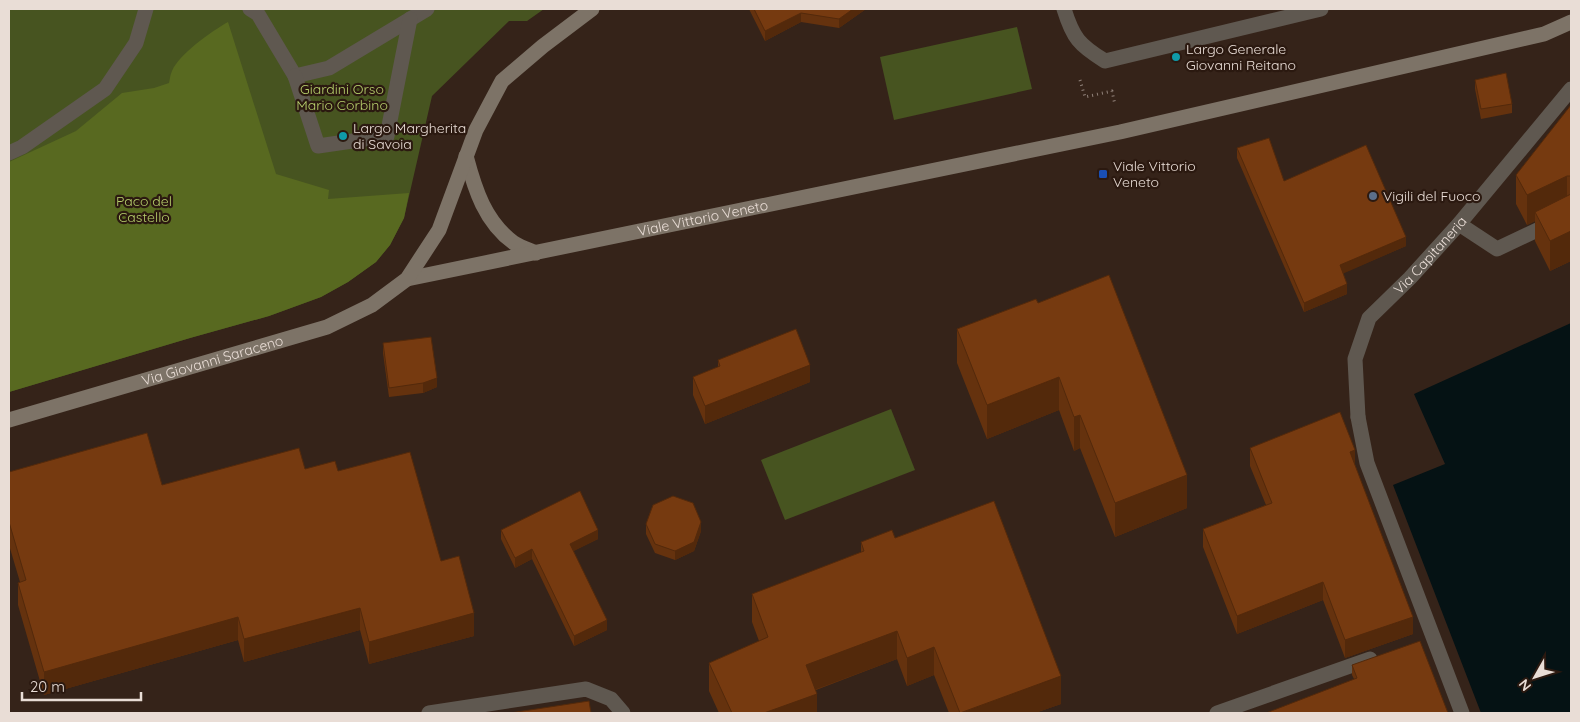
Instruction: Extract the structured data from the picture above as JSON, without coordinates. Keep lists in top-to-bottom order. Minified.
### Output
{"streets":{"main road":["Viale Vittorio Veneto","Via Giovanni Saraceno"],"street":["Via Capitaneria"]},"crossings":[["Viale Vittorio Veneto","Via Giovanni Saraceno"]],"parks":["Giardini Orso Mario Corbino","Paco del Castello"],"places":{"other":["Largo Generale Giovanni Reitano","Largo Margherita di Savoia","Vigili del Fuoco"],"transit":["Viale Vittorio Veneto"]},"scale_bar":"20 m","north":"bottom left"}
